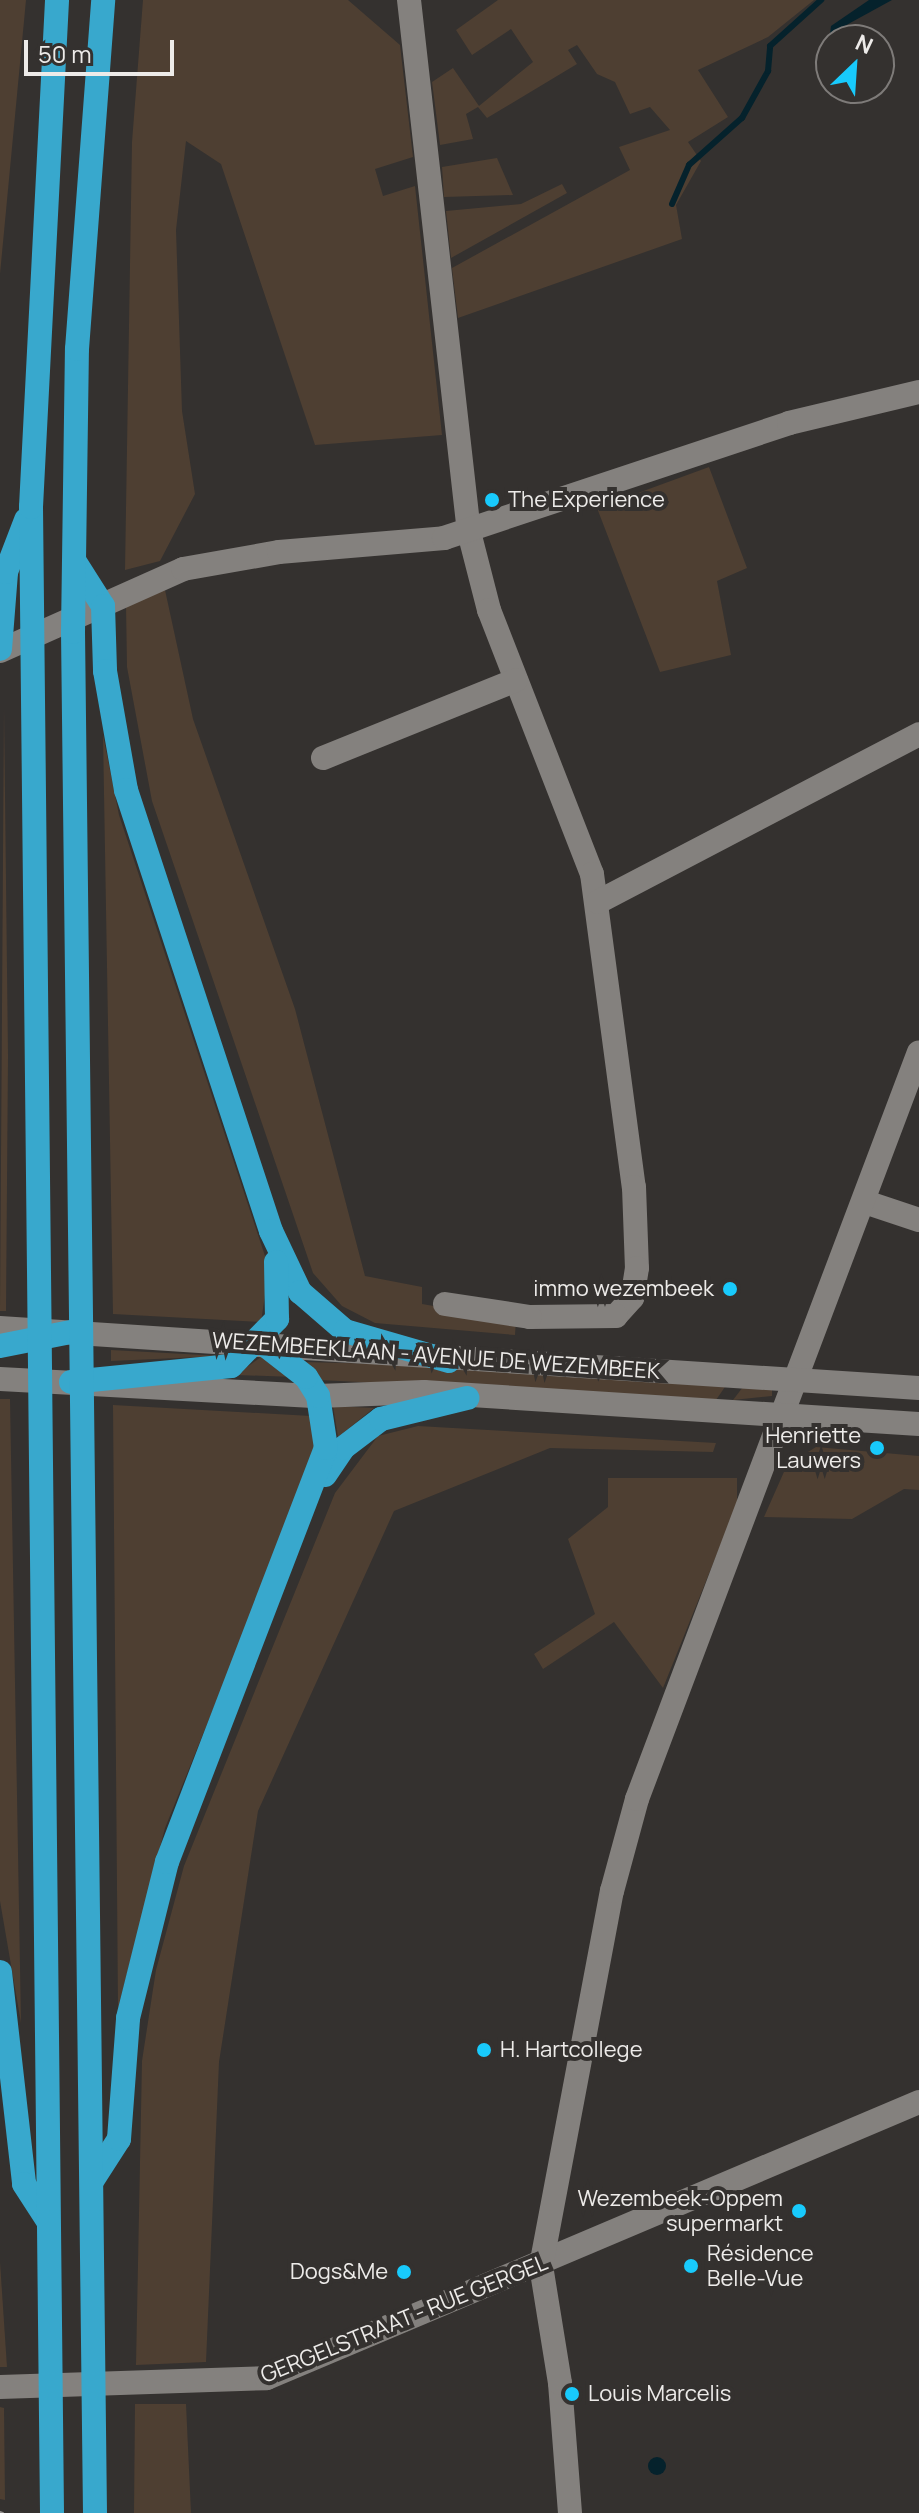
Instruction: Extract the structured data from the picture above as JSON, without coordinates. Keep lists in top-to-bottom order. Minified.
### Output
{"streets":{"street":["WEZEMBEEKLAAN - AVENUE DE WEZEMBEEK","GERGELSTRAAT - RUE GERGEL"]},"places":["The Experience","immo wezembeek","Henriette Lauwers","H. Hartcollege","Wezembeek-Oppem supermarkt","Résidence Belle-Vue","Dogs&Me","Louis Marcelis"],"scale_bar":"50 m","north":"top right"}
